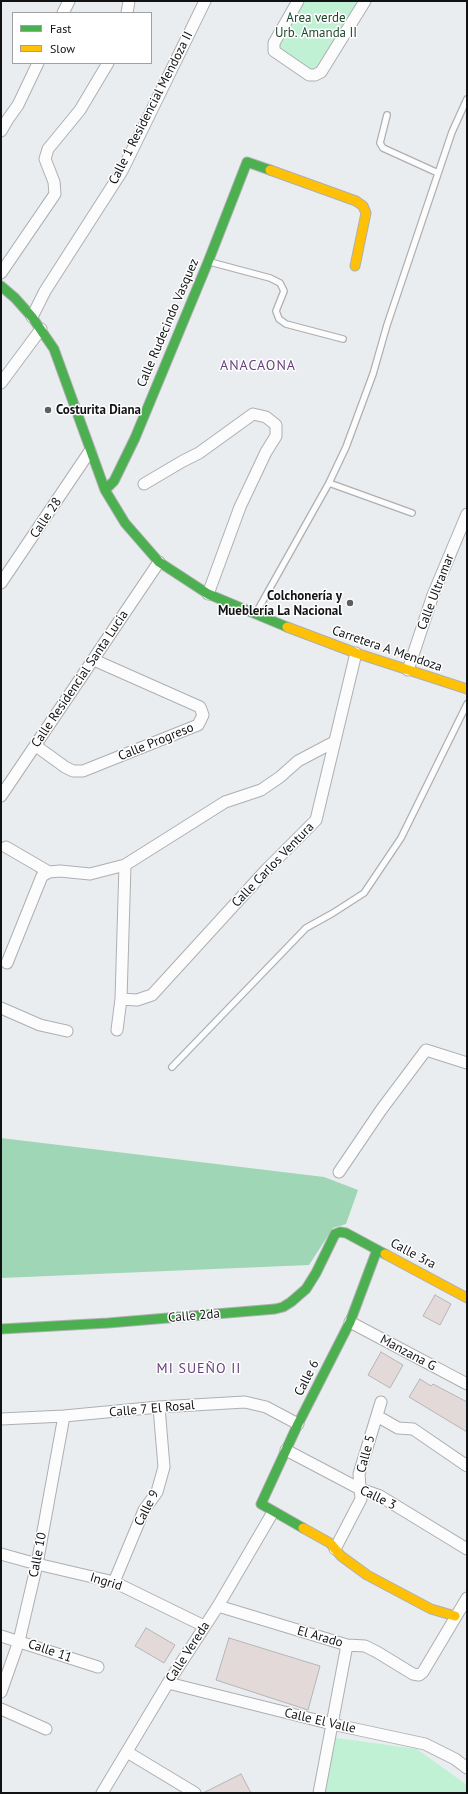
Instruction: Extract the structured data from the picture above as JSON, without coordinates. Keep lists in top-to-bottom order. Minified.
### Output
{"streets":{"street":["Calle 1 Residencial Mendoza II","Calle Rudecindo Vasquez","Calle 28","Calle Ultramar","Carretera A Mendoza","Calle Residencial Santa Lucia","Calle Progreso","Calle Carlos Ventura","Calle 3ra","Calle 2da","Manzana G","Calle 6","Calle 7 El Rosal","Calle 5","Calle 3","Calle 9","Calle 10","Ingrid","El Arado","Calle 11","Calle Vereda","Calle El Valle"]},"crossings":[["Calle 1 Residencial Mendoza II","Carretera A Mendoza"],["Calle Rudecindo Vasquez","Carretera A Mendoza"],["Calle 28","Carretera A Mendoza"],["Calle Ultramar","Carretera A Mendoza"],["Carretera A Mendoza","Calle Residencial Santa Lucia"],["Carretera A Mendoza","Calle Carlos Ventura"],["Calle Residencial Santa Lucia","Calle Progreso"],["Calle 3ra","Calle 2da"],["Calle 3ra","Calle 6"],["Manzana G","Calle 6"],["Calle 6","Calle 7 El Rosal"],["Calle 6","Calle 3"],["Calle 6","Calle Vereda"],["Calle 7 El Rosal","Calle 9"],["Calle 7 El Rosal","Calle 10"],["Calle 5","Calle 3"],["Calle 9","Ingrid"],["Calle 10","Ingrid"],["Calle 10","Calle 11"],["Ingrid","Calle Vereda"],["El Arado","Calle Vereda"],["Calle Vereda","Calle El Valle"]],"districts":["ANACAONA","MI SUEÑO II"],"parks":["Area verde Urb. Amanda II"],"places":["Costurita Diana","Colchonería y Mueblería La Nacional"],"legend":["Fast","Slow"]}
